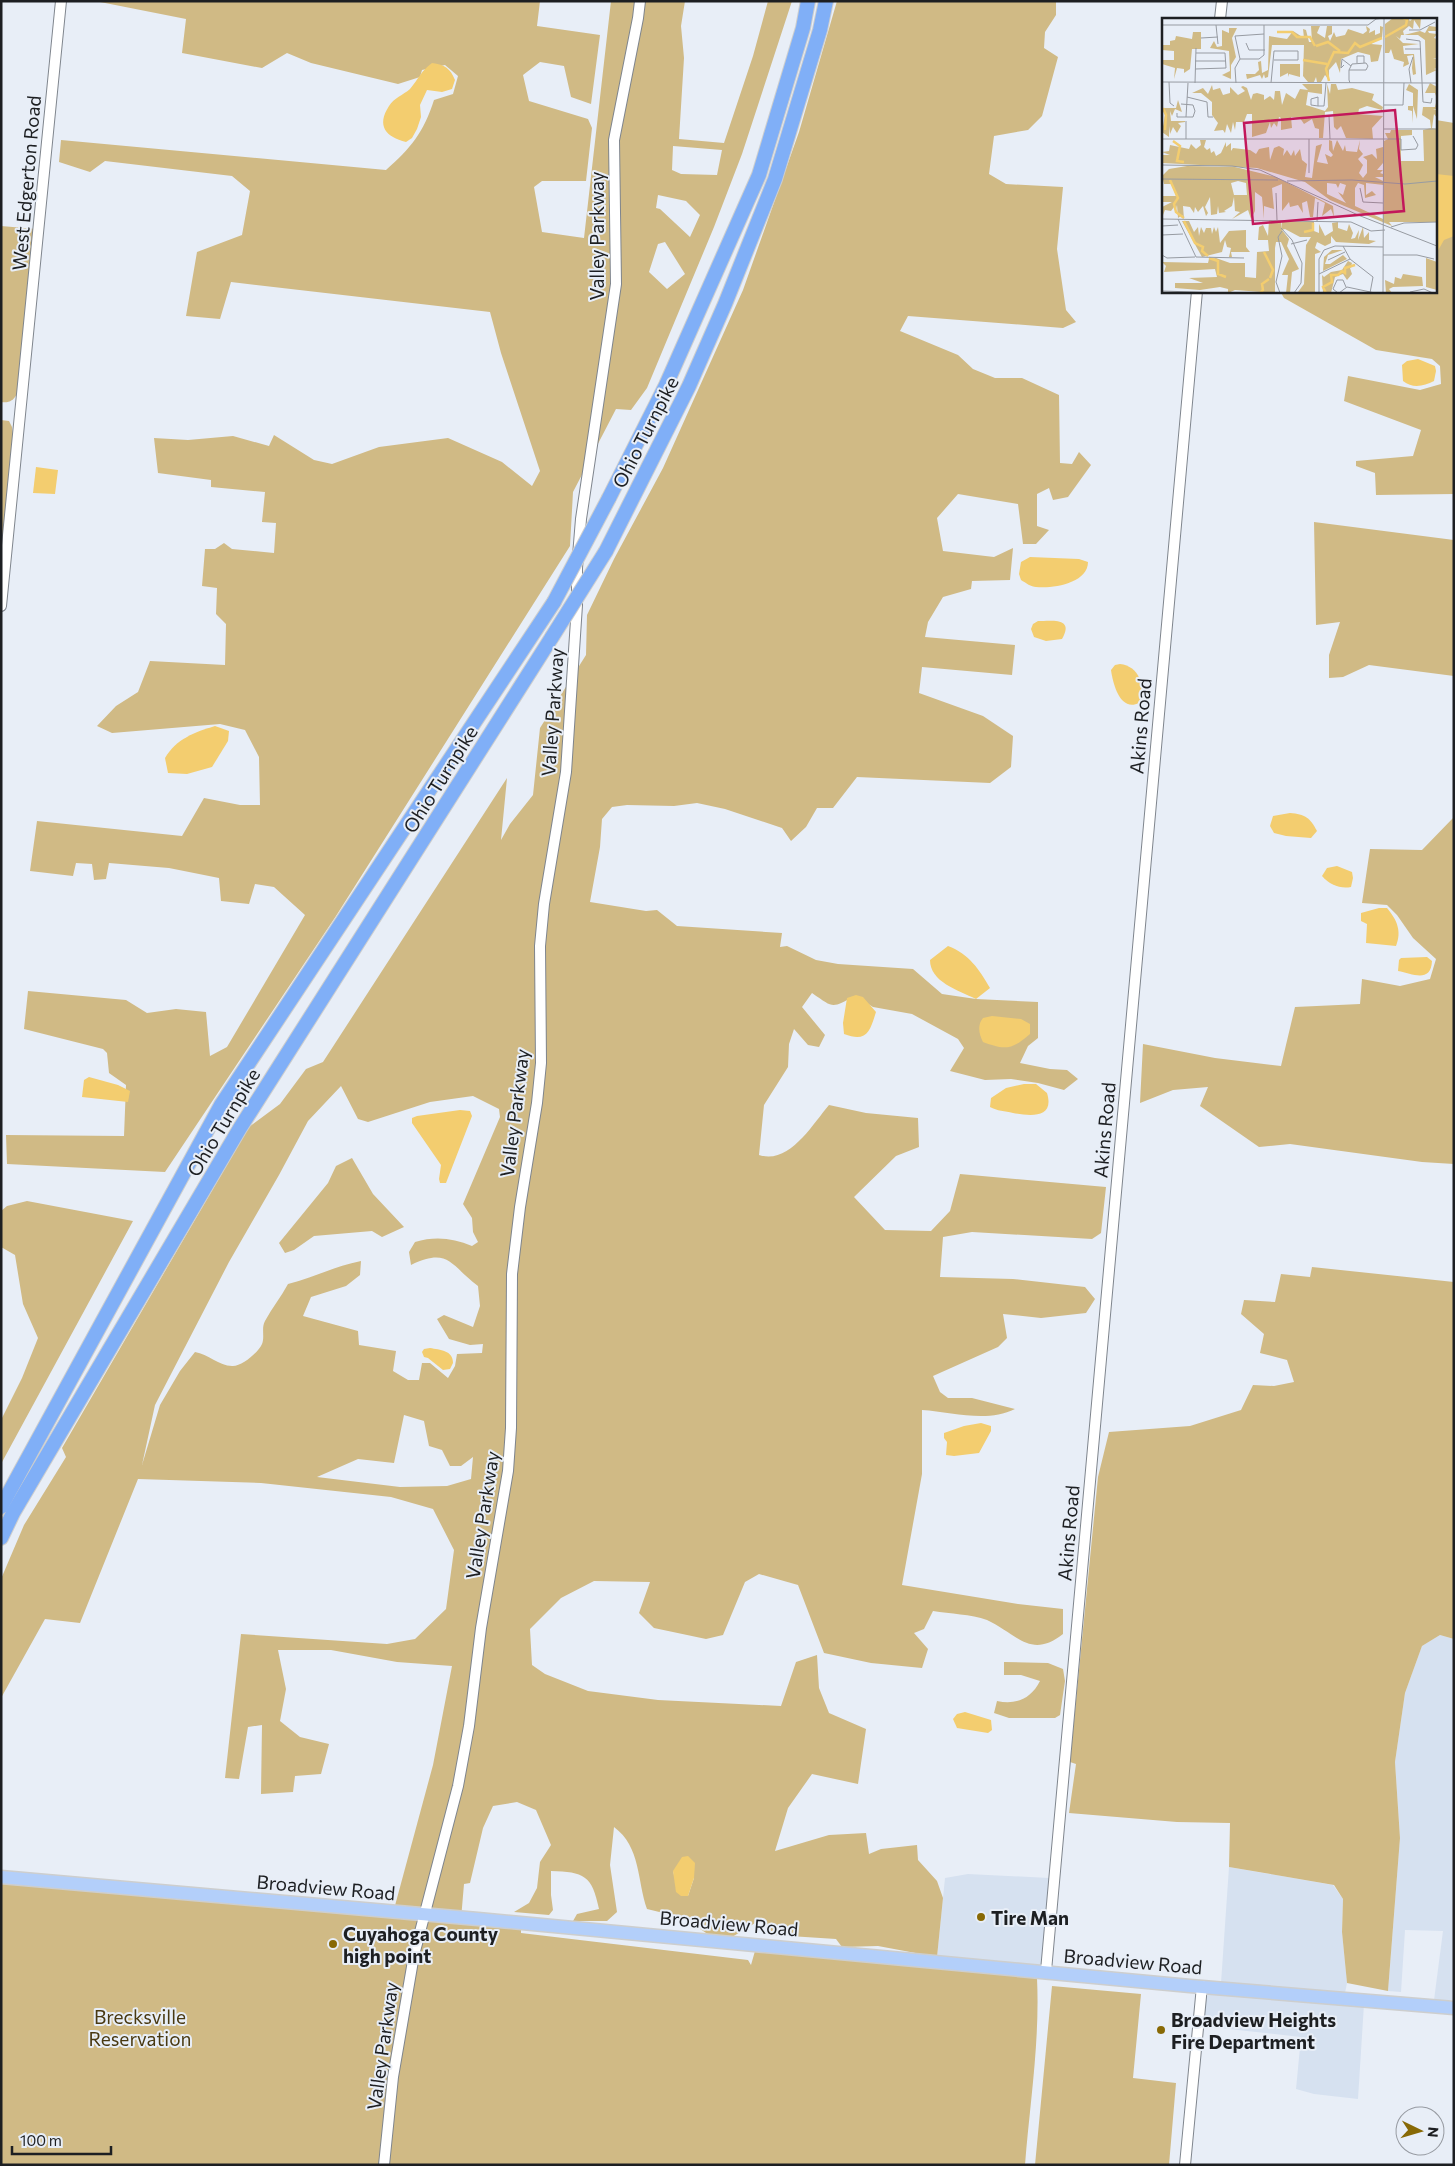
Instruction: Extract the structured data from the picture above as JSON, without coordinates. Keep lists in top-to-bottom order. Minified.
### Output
{"streets":{"highway":["Ohio Turnpike"],"main road":["Broadview Road"],"street":["West Edgerton Road","Valley Parkway","Akins Road"]},"crossings":[["Valley Parkway","Broadview Road"],["Akins Road","Broadview Road"]],"parks":["Brecksville Reservation"],"places":["Tire Man","Cuyahoga County high point","Broadview Heights Fire Department"],"scale_bar":"100 m","north":"right"}
